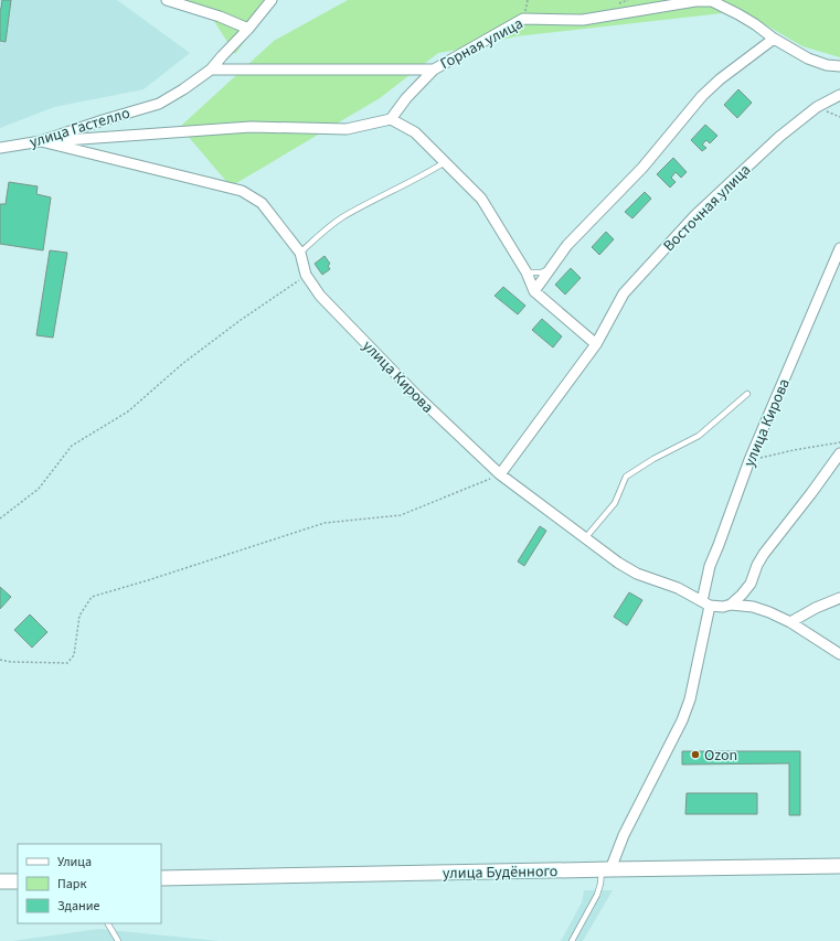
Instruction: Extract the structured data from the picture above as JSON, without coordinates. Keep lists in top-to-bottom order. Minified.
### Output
{"streets":{"main road":["улица Будённого"],"street":["Горная улица","улица Гастелло","Восточная улица","улица Кирова"]},"crossings":[["улица Гастелло","улица Кирова"],["Восточная улица","улица Кирова"]],"places":["Ozon"],"legend":["Улица","Парк","Здание"]}
